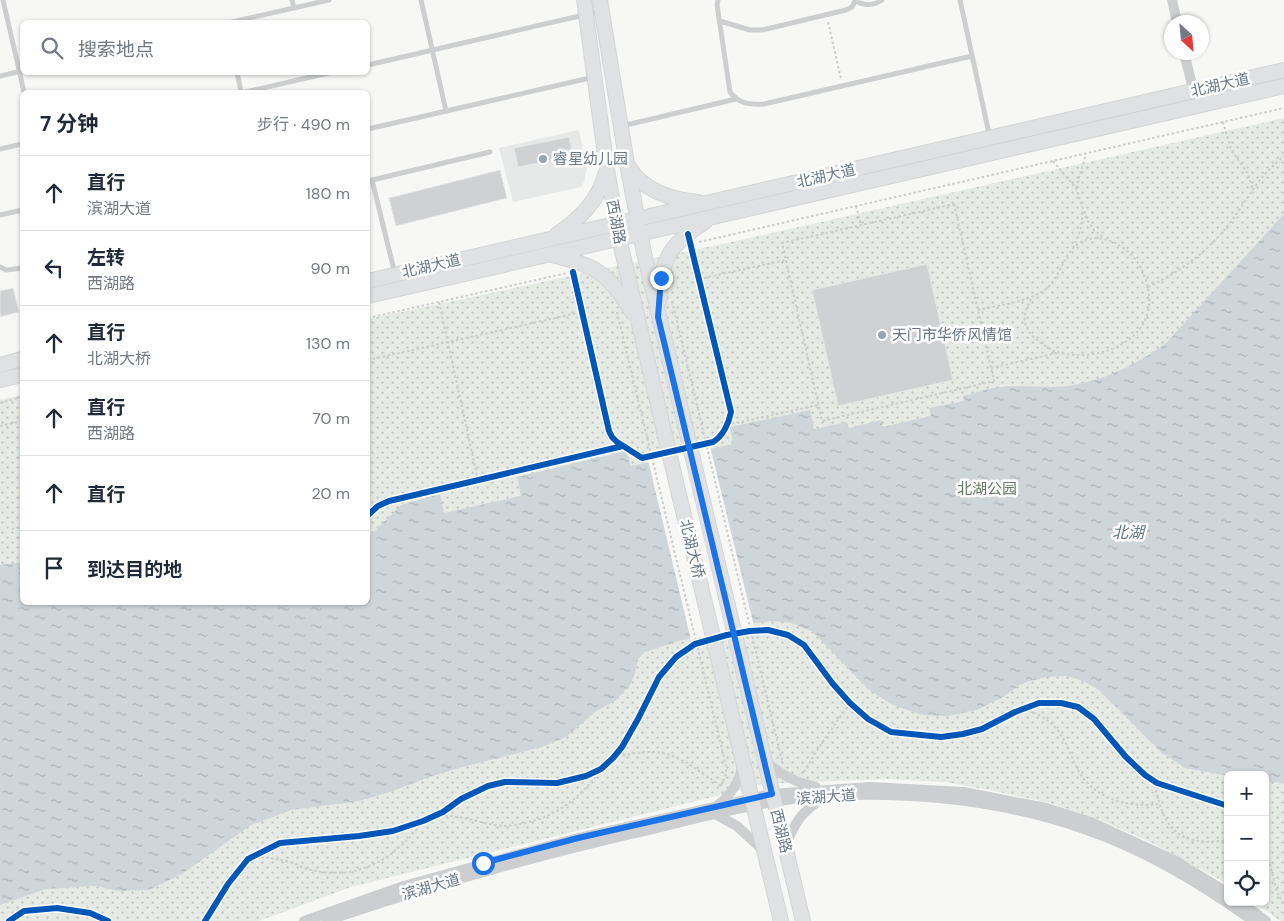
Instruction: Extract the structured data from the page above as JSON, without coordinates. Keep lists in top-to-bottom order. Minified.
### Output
{"streets":{"main road":["北湖大道","西湖路","北湖大桥"],"street":["滨湖大道"]},"crossings":[["北湖大道","西湖路"],["西湖路","北湖大桥"],["西湖路","滨湖大道"]],"water":["北湖"],"parks":["北湖公园"],"places":["睿星幼儿园","天门市华侨风情馆"],"north":"bottom right","page":{"search":"搜索地点","heading":["7 分钟","步行 · 490 m"],"list":[["直行","滨湖大道","180 m"],["左转","西湖路","90 m"],["直行","北湖大桥","130 m"],["直行","西湖路","70 m"],["直行","20 m"],"到达目的地"],"map_buttons":["+","−"]}}
